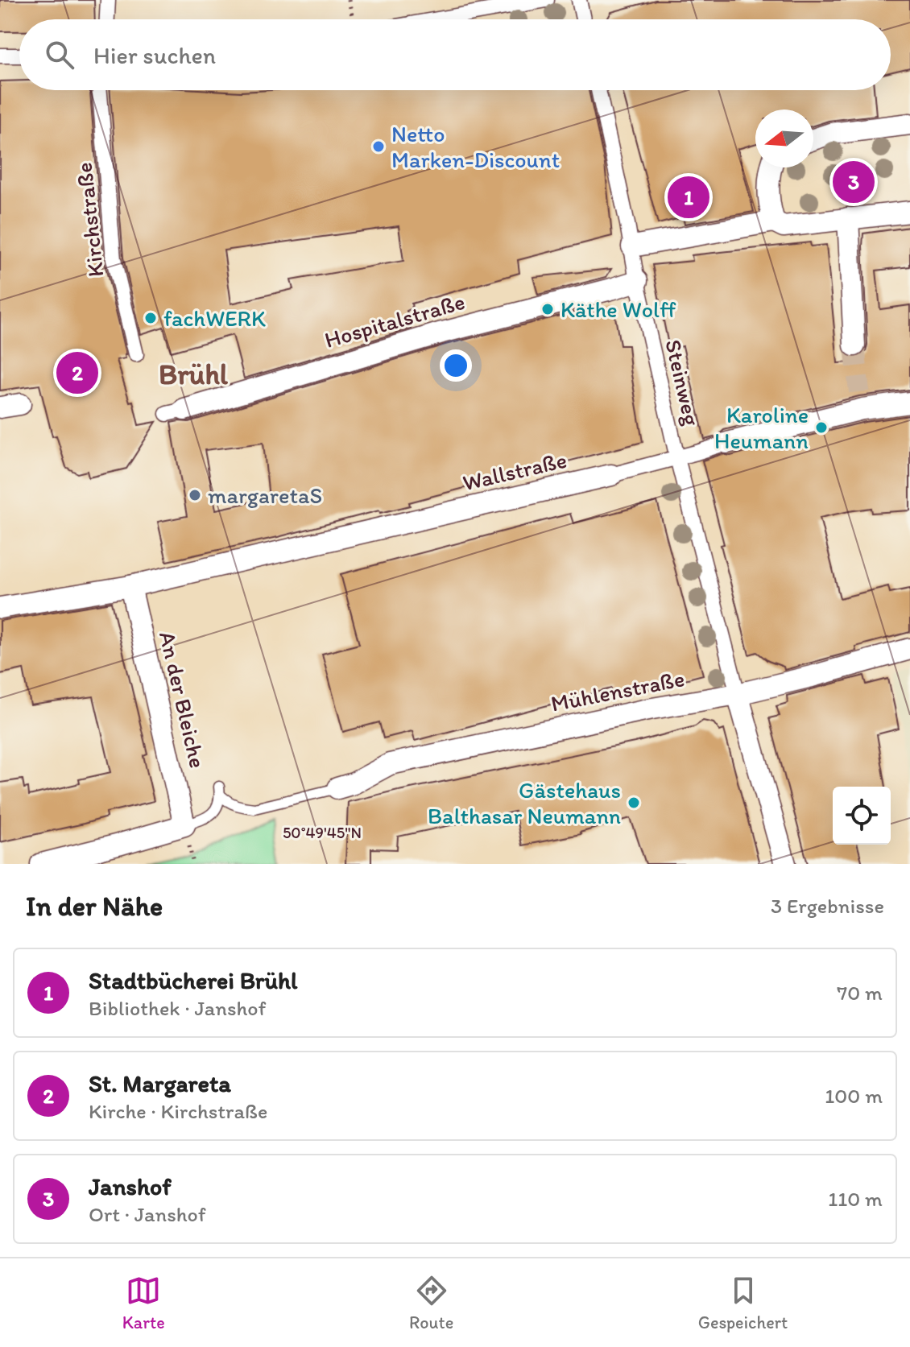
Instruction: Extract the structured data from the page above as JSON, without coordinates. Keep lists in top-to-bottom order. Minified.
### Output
{"streets":{"street":["Kirchstraße","Hospitalstraße","Steinweg","Wallstraße","Mühlenstraße","An der Bleiche"]},"crossings":[["Hospitalstraße","Steinweg"],["Steinweg","Wallstraße"],["Steinweg","Mühlenstraße"],["Wallstraße","An der Bleiche"]],"districts":["Brühl"],"places":["Netto Marken-Discount","Käthe Wolff","fachWERK","Karoline Heumann","margaretaS","Gästehaus Balthasar Neumann"],"north":"left","page":{"search":"Hier suchen","pins":["3","1","2"],"heading":["In der Nähe","3 Ergebnisse"],"list":[{"mark":"1","name":"Stadtbücherei Brühl","note":"Bibliothek · Janshof","value":"70 m"},{"mark":"2","name":"St. Margareta","note":"Kirche · Kirchstraße","value":"100 m"},{"mark":"3","name":"Janshof","note":"Ort · Janshof","value":"110 m"}],"nav":["Karte","Route","Gespeichert"]},"coordinates":["50°49'45\"N"]}
